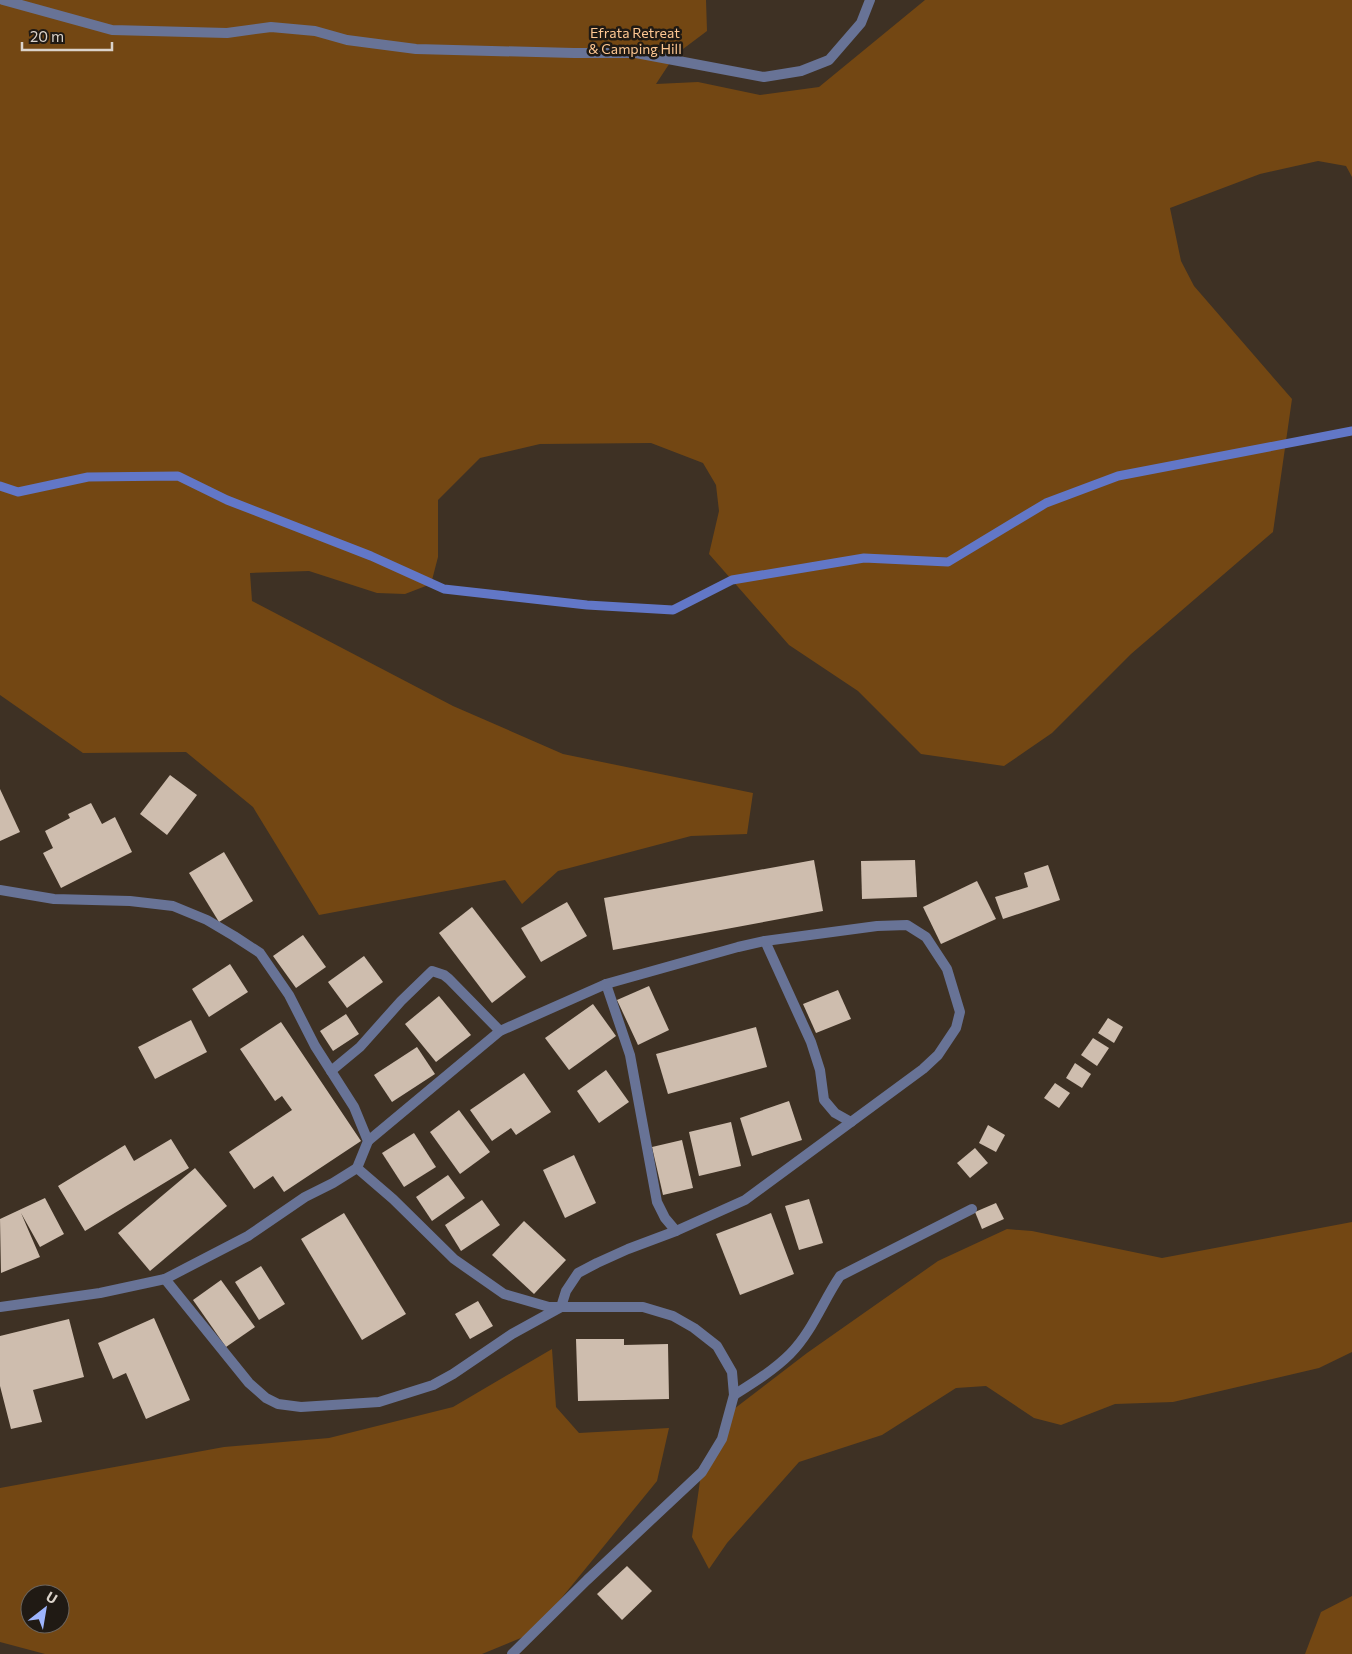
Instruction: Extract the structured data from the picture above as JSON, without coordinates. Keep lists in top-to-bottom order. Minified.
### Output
{"parks":["Efrata Retreat & Camping Hill"],"scale_bar":"20 m","north":"top right"}
